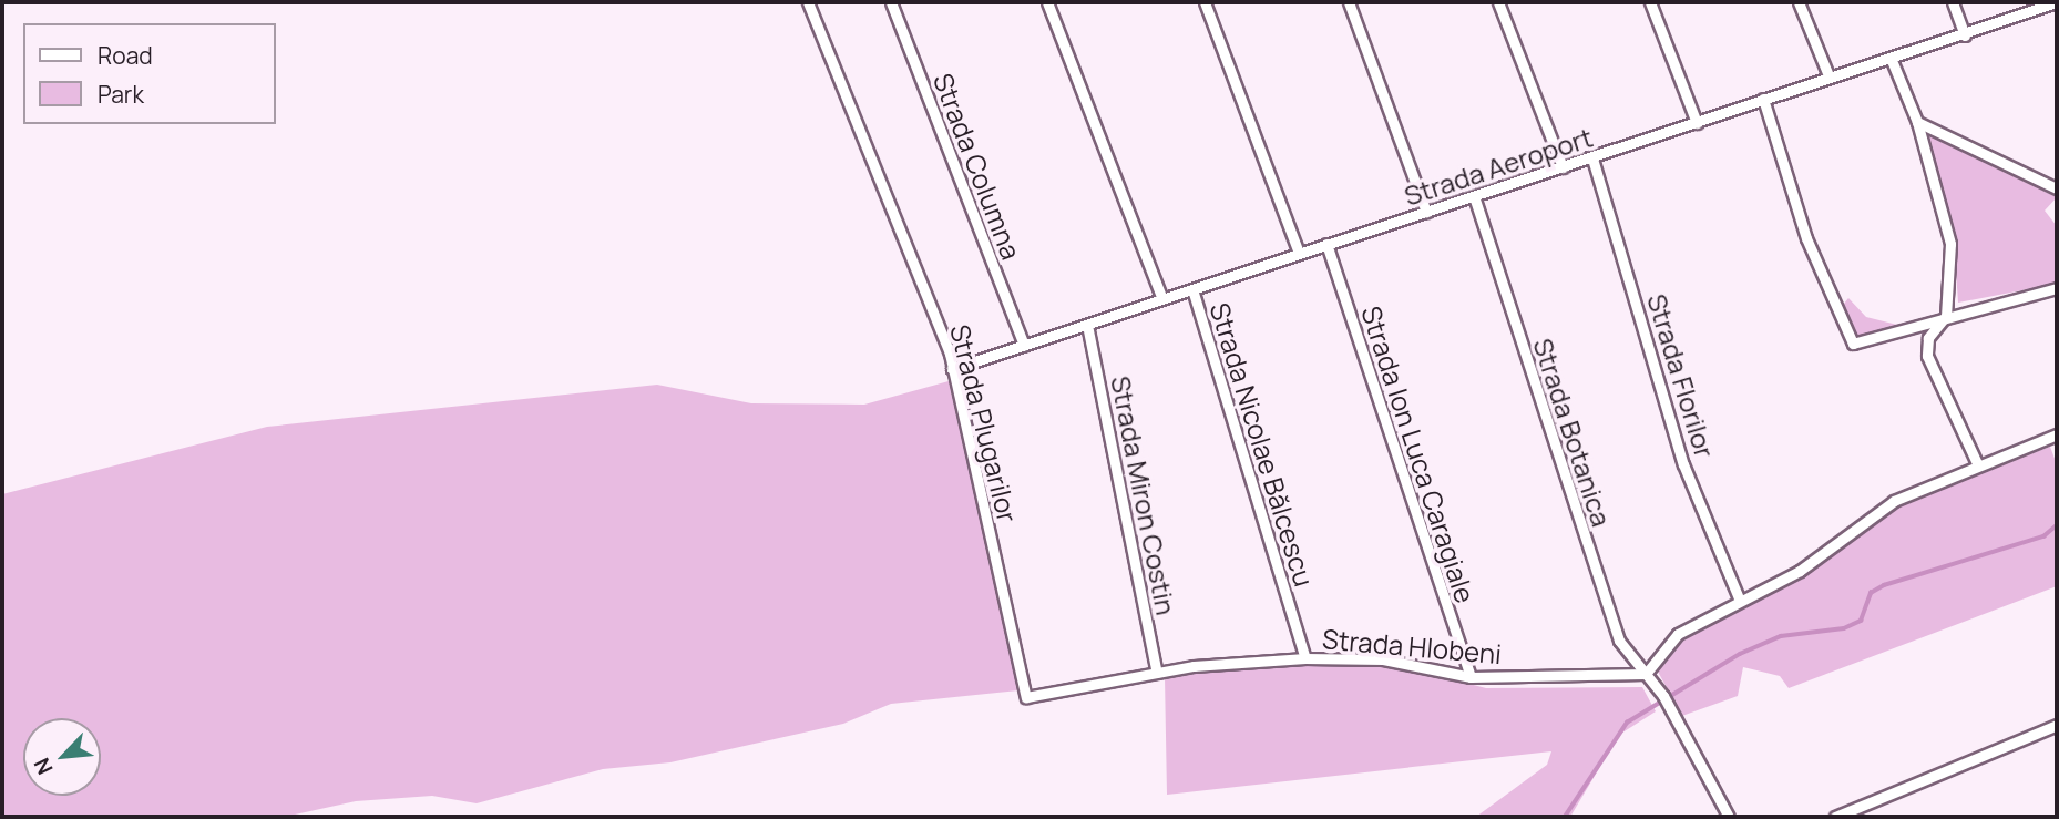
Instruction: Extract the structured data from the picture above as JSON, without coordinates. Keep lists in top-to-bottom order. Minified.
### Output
{"streets":{"street":["Strada Columna","Strada Aeroport","Strada Florilor","Strada Plugarilor","Strada Botanica","Strada Nicolae Bălcescu","Strada Ion Luca Caragiale","Strada Miron Costin","Strada Hlobeni"]},"crossings":[["Strada Columna","Strada Aeroport"],["Strada Aeroport","Strada Florilor"],["Strada Aeroport","Strada Plugarilor"],["Strada Aeroport","Strada Botanica"],["Strada Aeroport","Strada Nicolae Bălcescu"],["Strada Aeroport","Strada Ion Luca Caragiale"],["Strada Aeroport","Strada Miron Costin"],["Strada Plugarilor","Strada Miron Costin"],["Strada Plugarilor","Strada Hlobeni"],["Strada Botanica","Strada Hlobeni"],["Strada Nicolae Bălcescu","Strada Hlobeni"],["Strada Ion Luca Caragiale","Strada Hlobeni"],["Strada Miron Costin","Strada Hlobeni"]],"legend":["Road","Park"],"north":"bottom left"}
